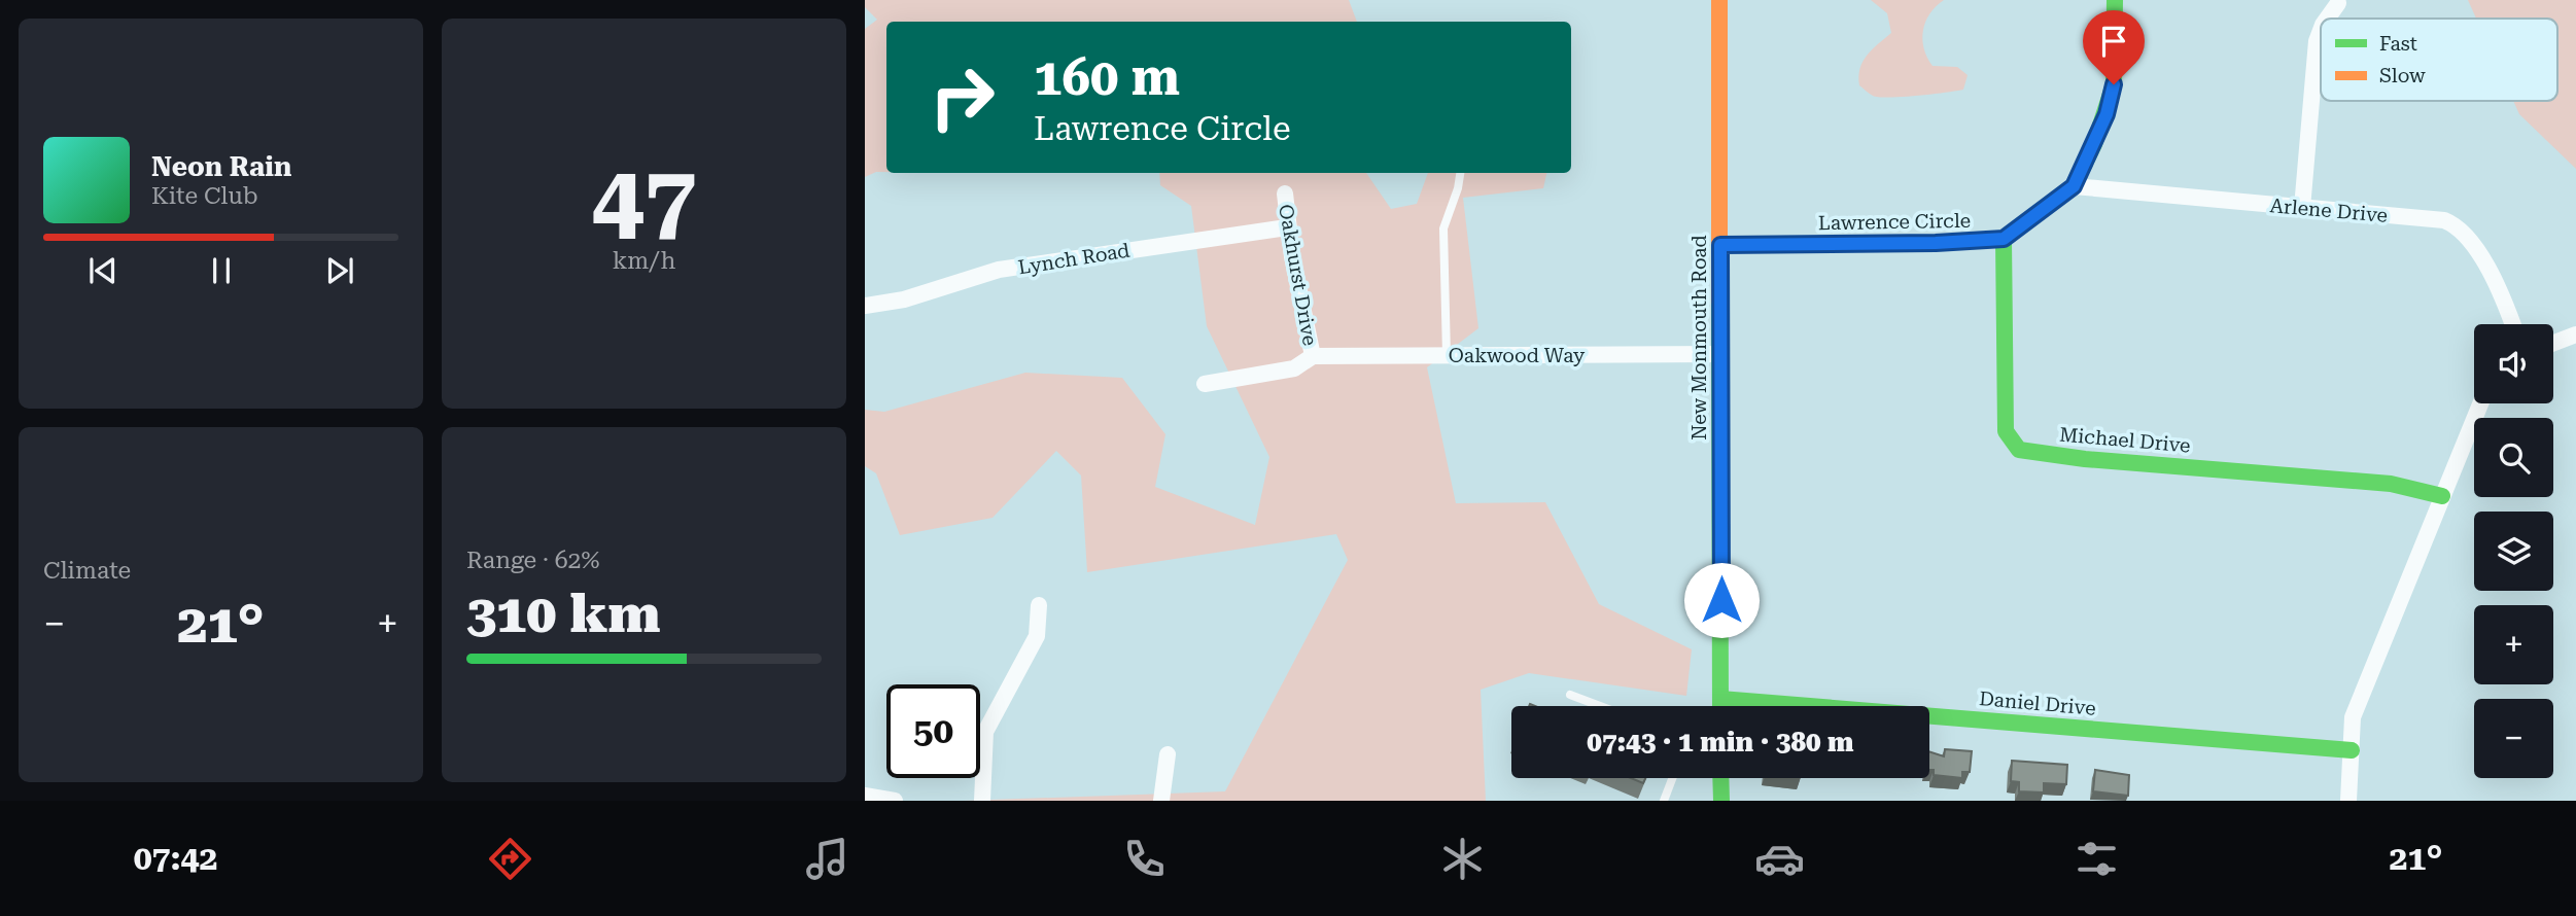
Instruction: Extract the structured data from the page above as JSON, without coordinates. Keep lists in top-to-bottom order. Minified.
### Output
{"streets":{"street":["Arlene Drive","Lawrence Circle","Lynch Road","Oakhurst Drive","New Monmouth Road","Oakwood Way","Michael Drive","Daniel Drive"]},"crossings":[["Lawrence Circle","New Monmouth Road"],["Lawrence Circle","Michael Drive"],["Lynch Road","Oakhurst Drive"],["Oakhurst Drive","Oakwood Way"],["New Monmouth Road","Oakwood Way"],["New Monmouth Road","Daniel Drive"]],"legend":["Fast","Slow"],"page":{"tile":[["47","km/h"],"Climate",["Range · 62%","310 km"]],"turn":["160 m","Lawrence Circle"],"song":["Neon Rain","Kite Club"],"map_buttons":["+","−"],"heat":["−","21°","+"],"limit":"50","trip":"07:43 · 1 min · 380 m","tabs":["07:42","21°"]}}
